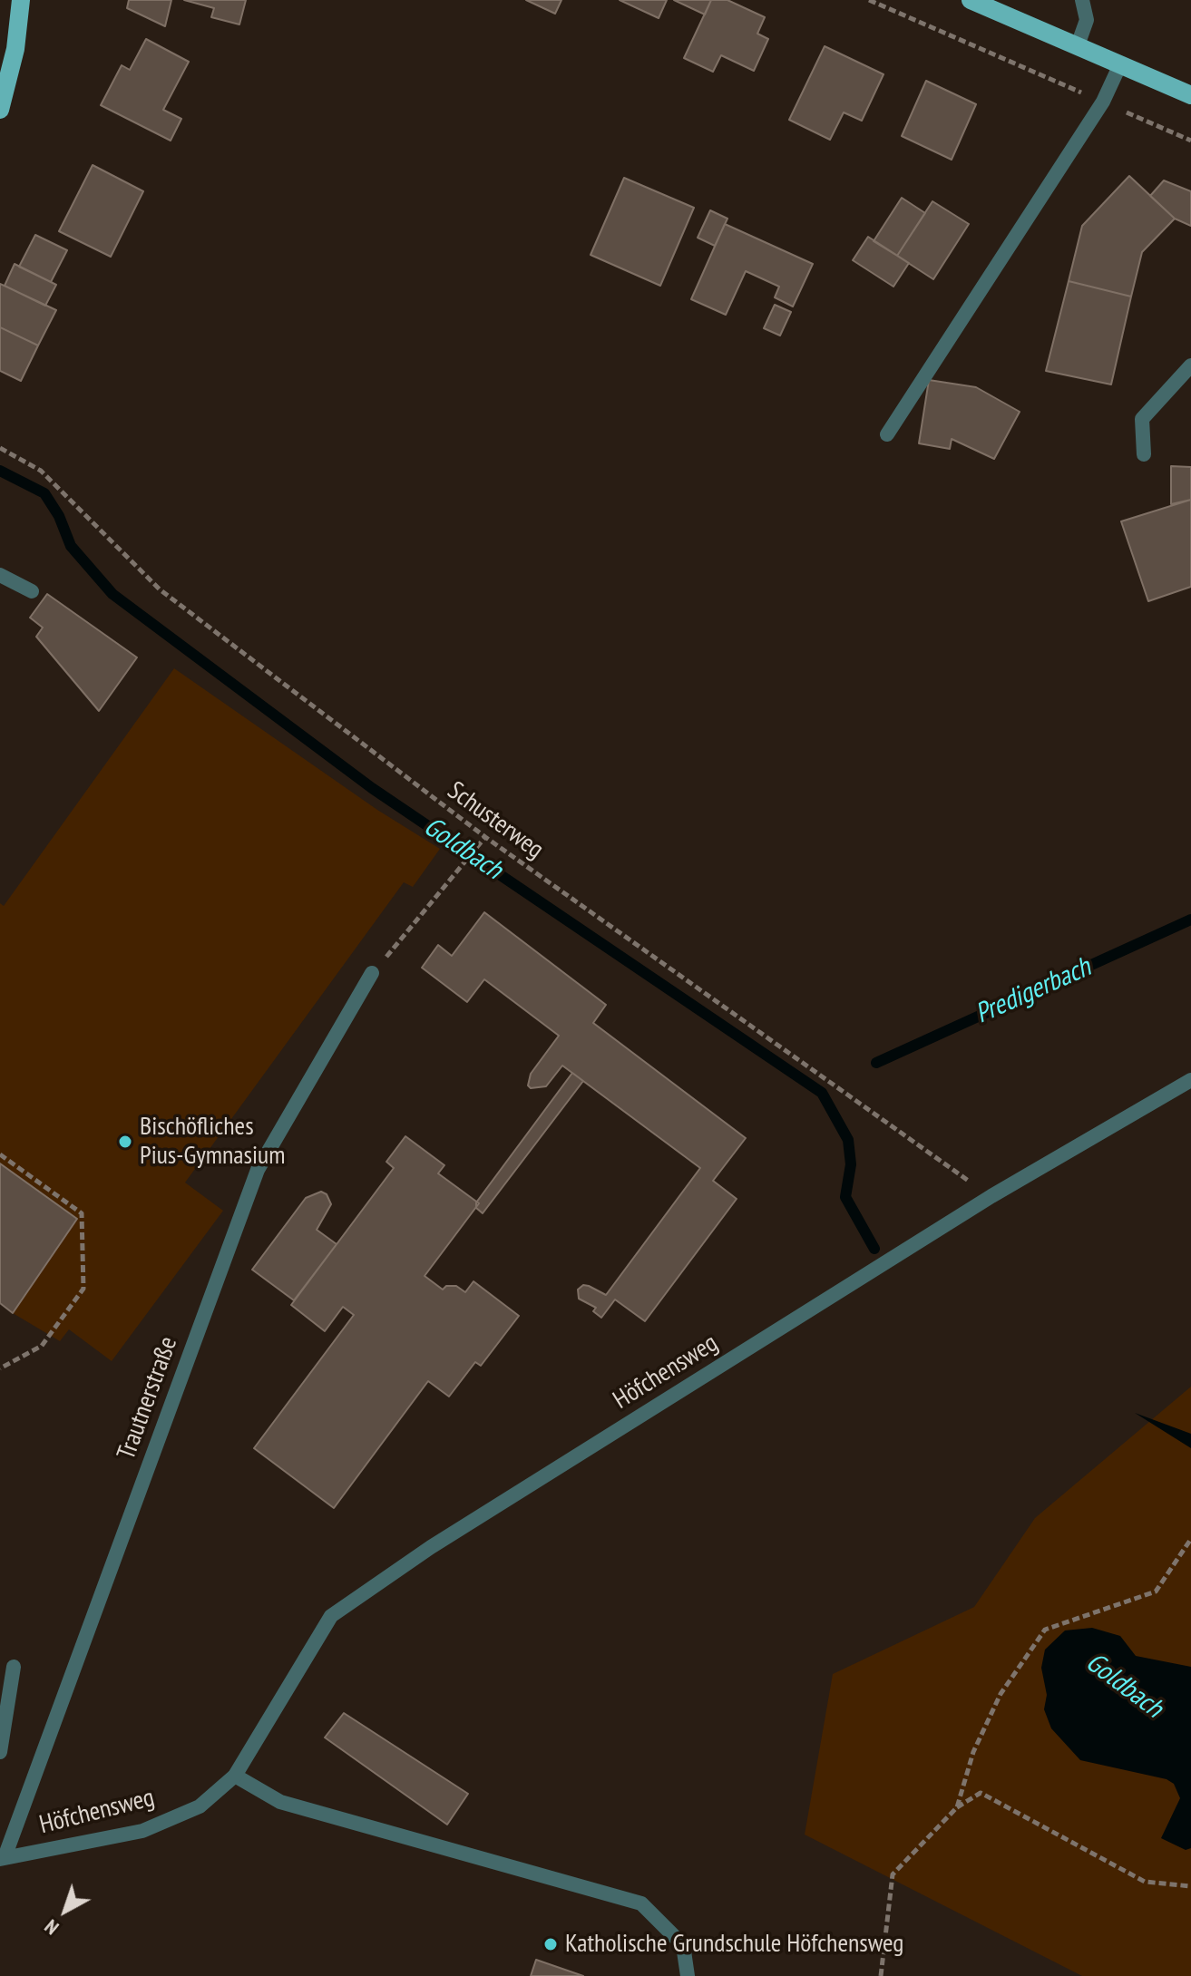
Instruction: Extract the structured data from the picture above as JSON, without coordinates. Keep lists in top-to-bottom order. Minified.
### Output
{"streets":{"street":["Höfchensweg","Trautnerstraße"],"path":["Schusterweg"]},"crossings":[["Schusterweg","Höfchensweg"],["Höfchensweg","Trautnerstraße"]],"water":["Goldbach","Predigerbach"],"places":["Bischöfliches Pius-Gymnasium","Katholische Grundschule Höfchensweg"],"north":"bottom left"}
